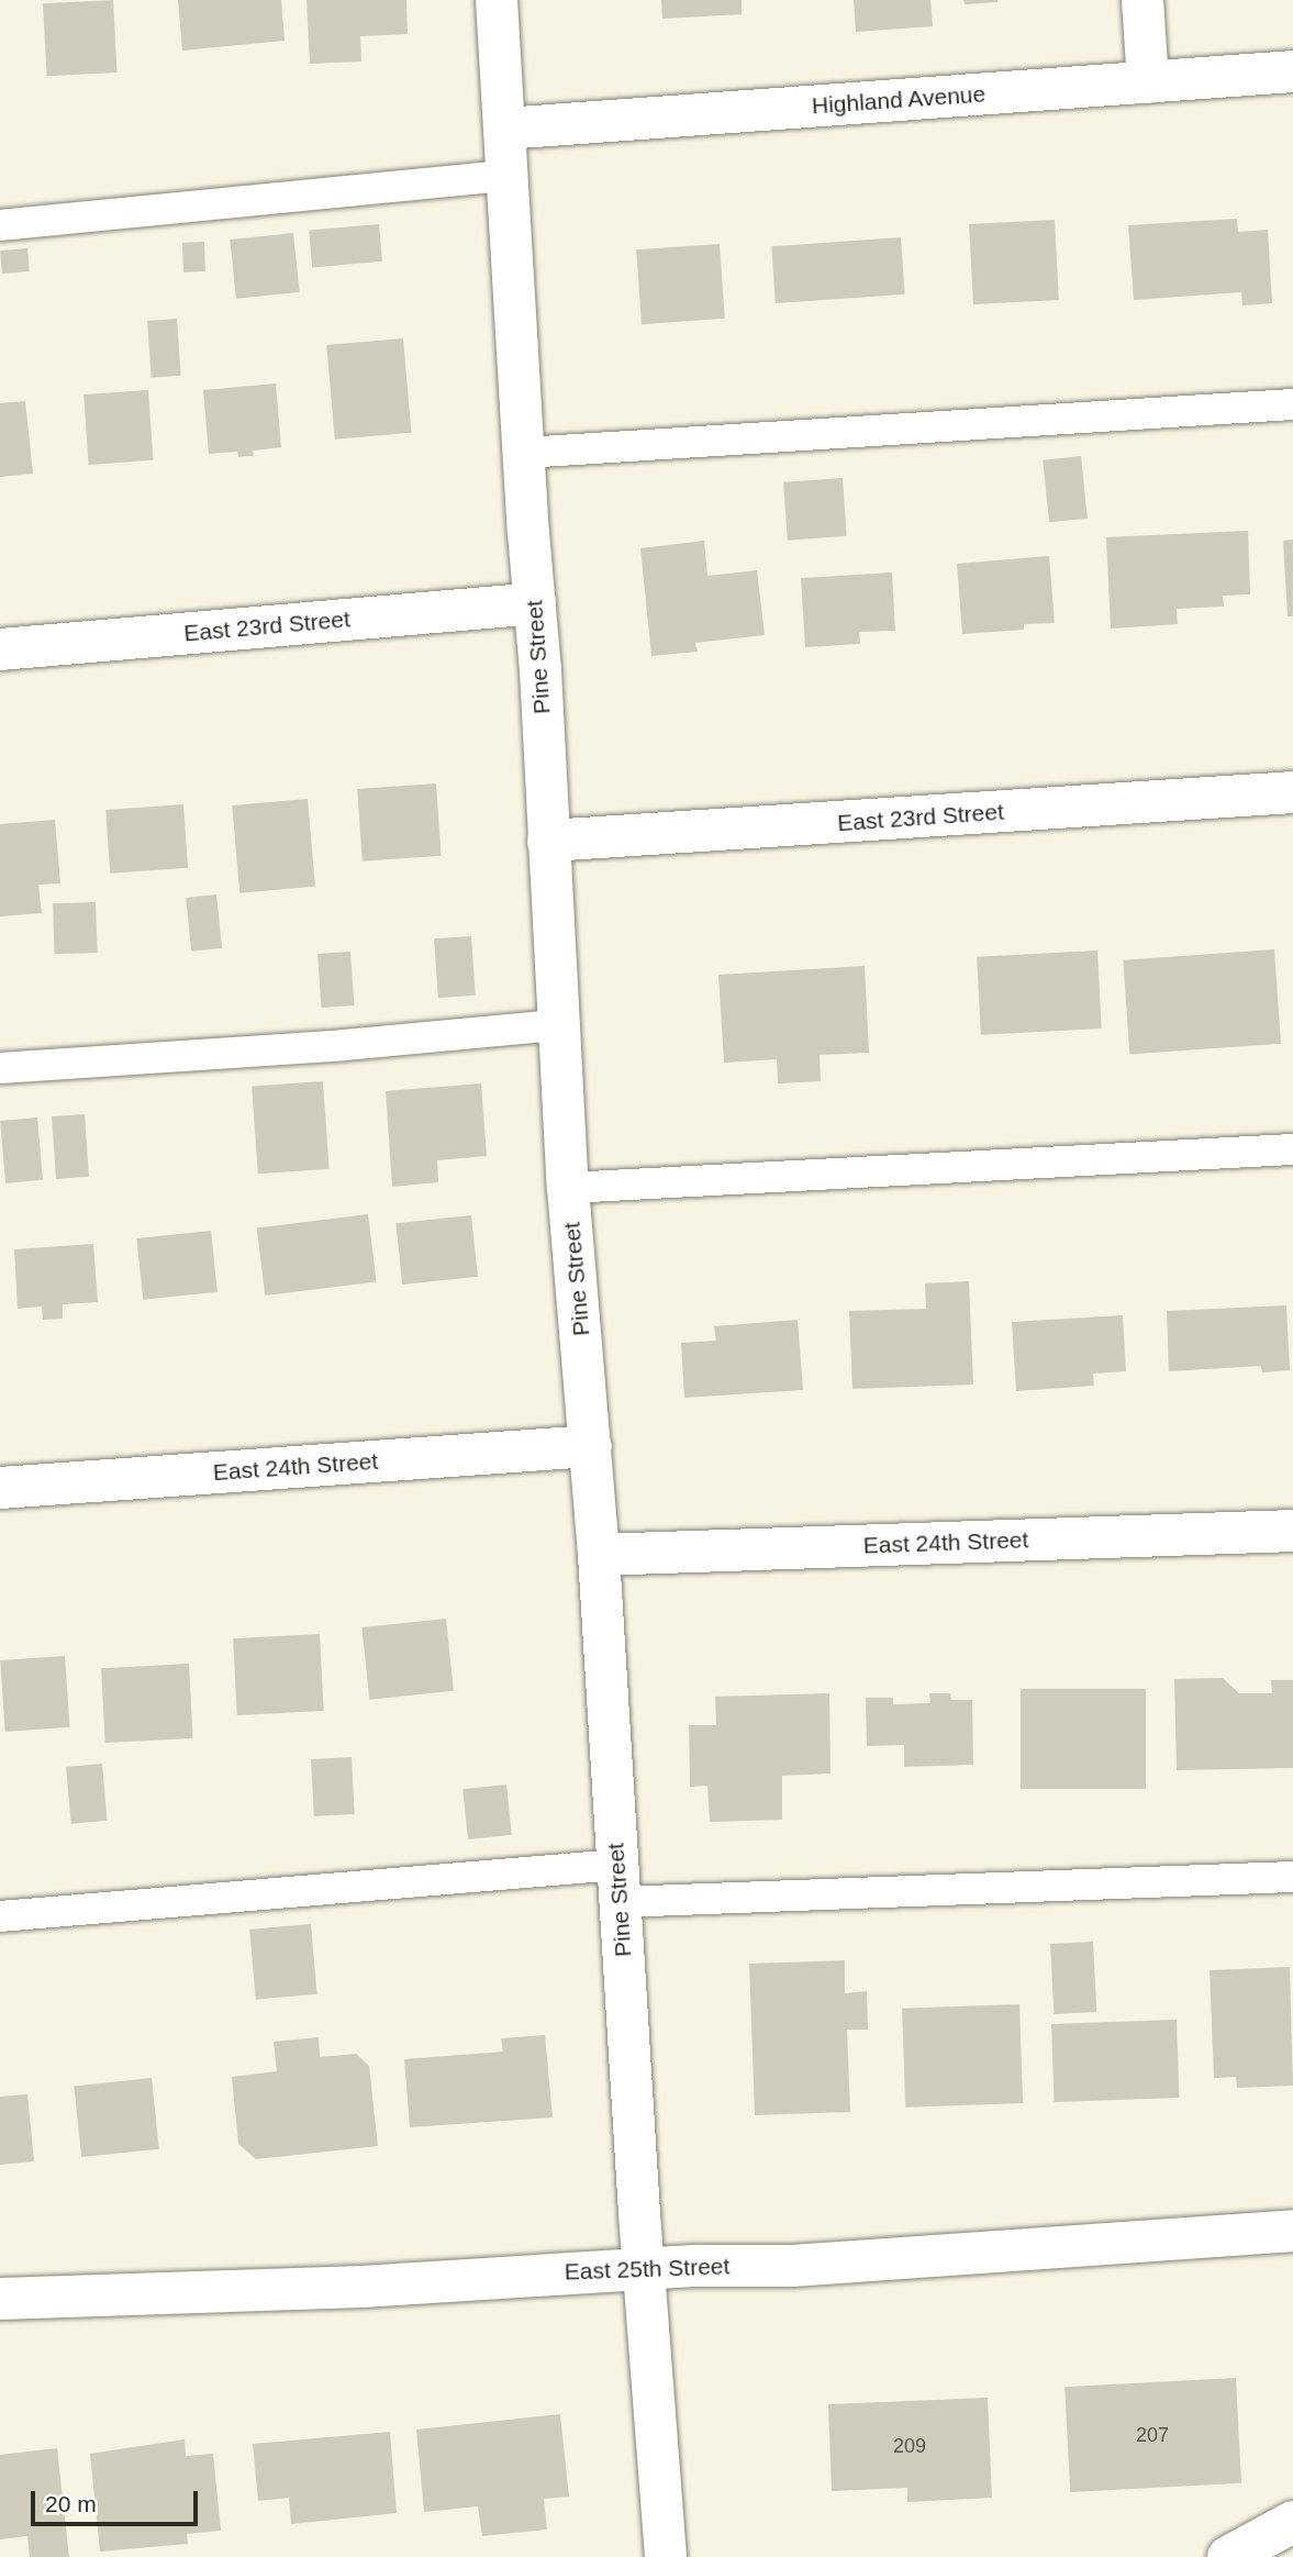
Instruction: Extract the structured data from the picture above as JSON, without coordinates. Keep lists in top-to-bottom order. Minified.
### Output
{"streets":{"street":["Highland Avenue","East 23rd Street","Pine Street","East 24th Street","East 25th Street"]},"crossings":[["Highland Avenue","Pine Street"],["East 23rd Street","Pine Street"],["Pine Street","East 24th Street"],["Pine Street","East 25th Street"]],"house_numbers":["207","209"],"scale_bar":"20 m"}
